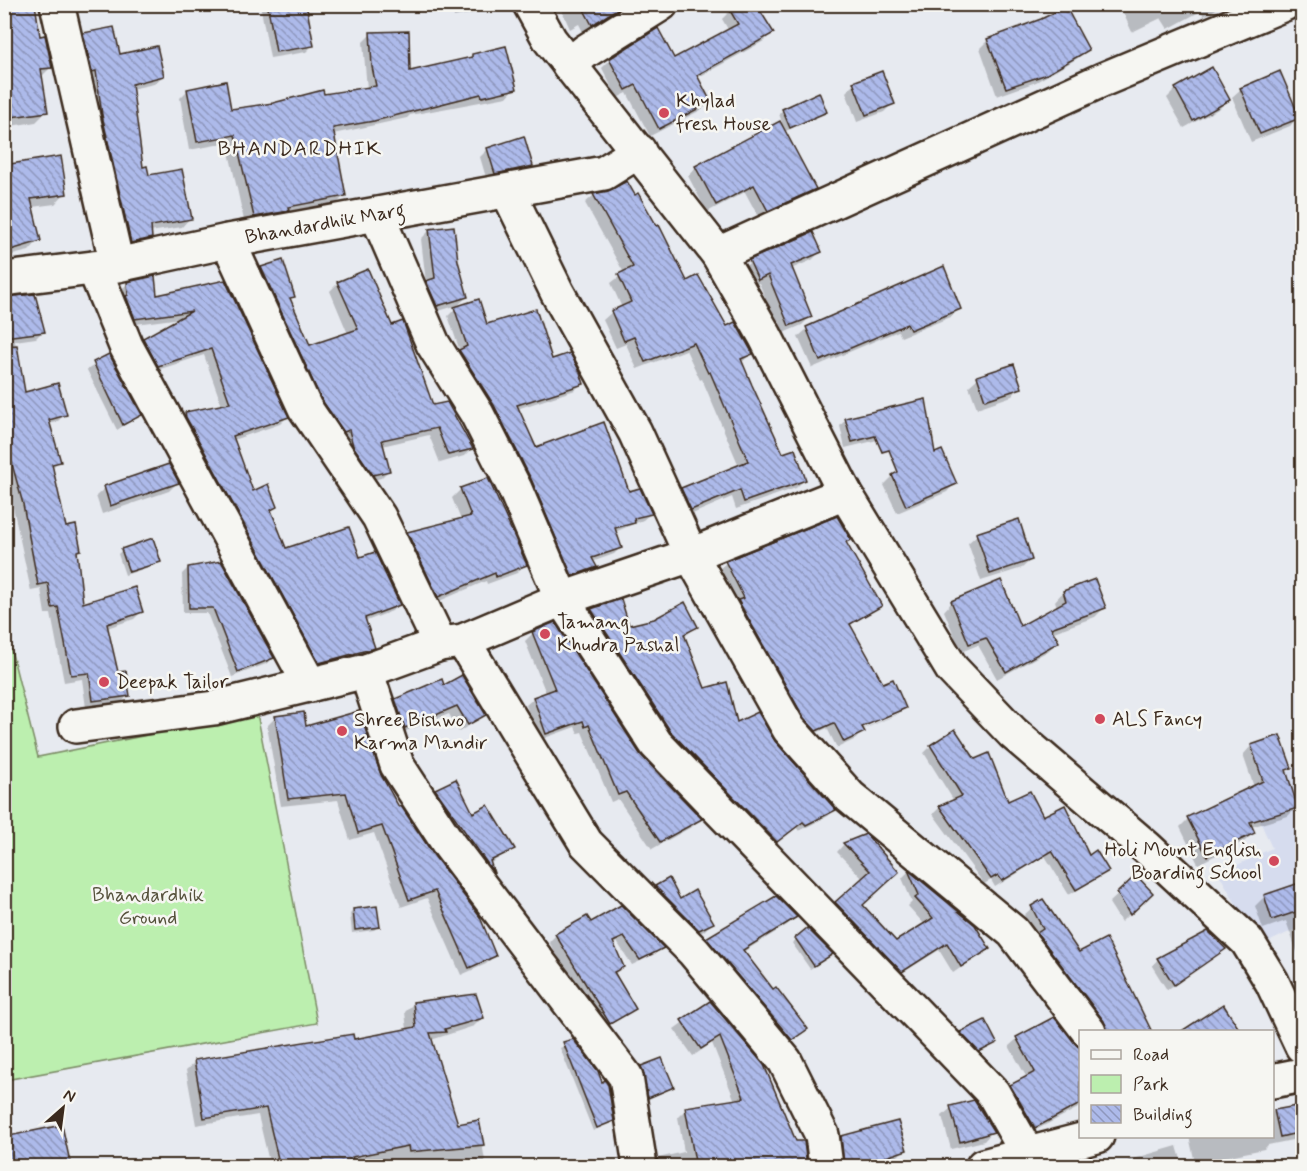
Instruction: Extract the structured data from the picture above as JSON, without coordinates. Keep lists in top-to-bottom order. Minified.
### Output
{"streets":{"street":["Bhandardhik Marg"]},"districts":["BHANDARDHIK"],"parks":["Bhandardhik Ground"],"places":["Khylad fresh House","Tamang Khudra Pashal","Deepak Tailor","ALS Fancy","Shree Bishwo Karma Mandir","Holi Mount English Boarding School"],"legend":["Road","Park","Building"],"north":"top right"}
